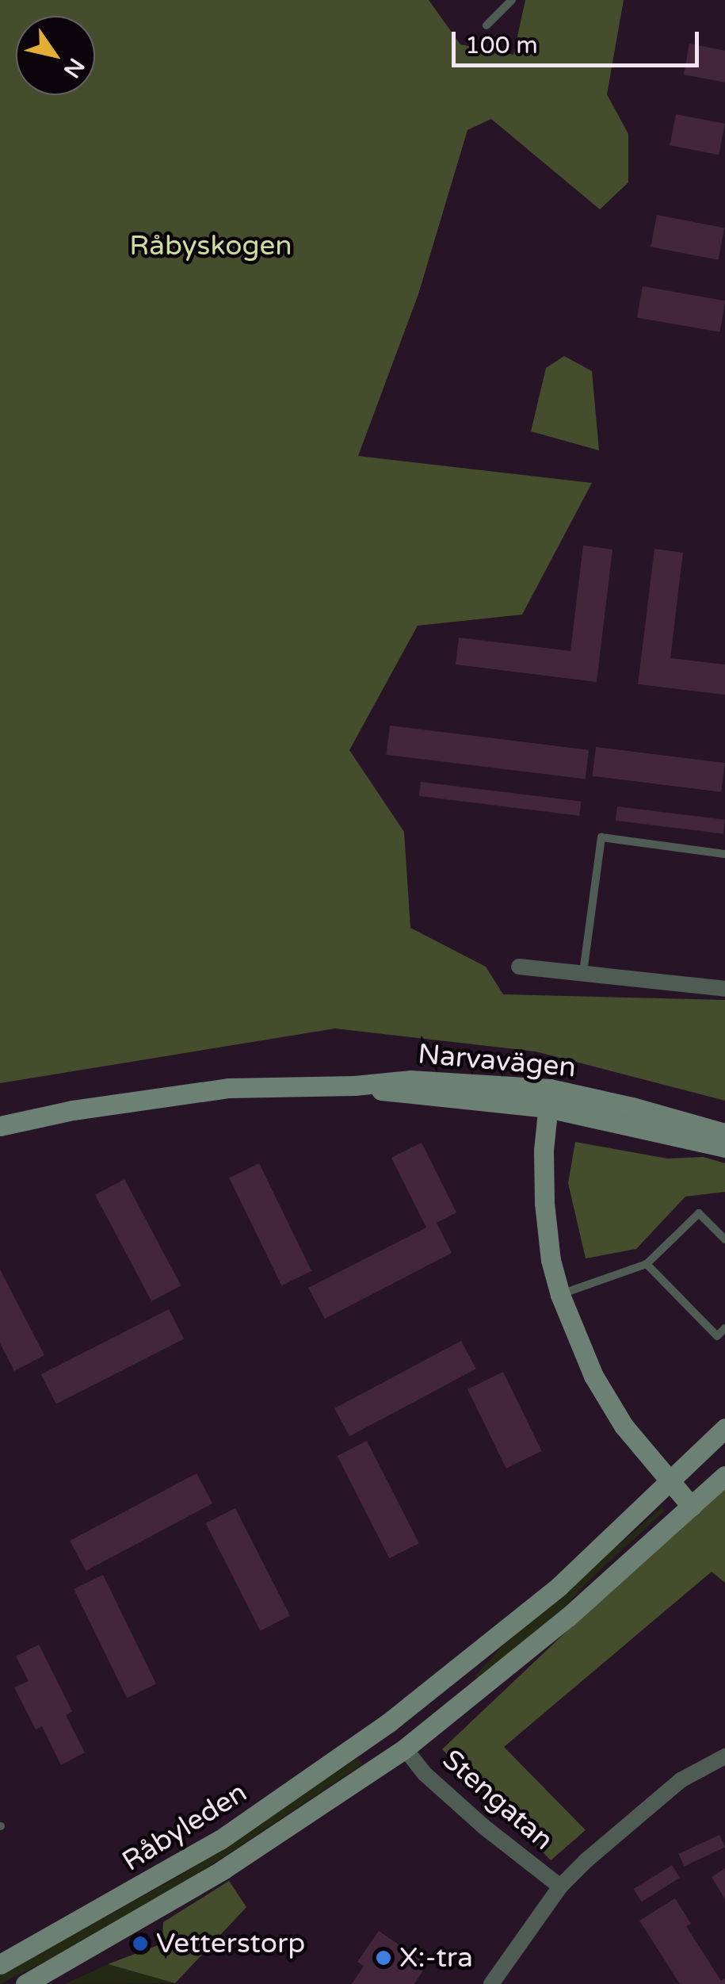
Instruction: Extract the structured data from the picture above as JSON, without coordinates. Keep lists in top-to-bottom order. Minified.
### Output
{"streets":{"main road":["Narvavägen","Råbyleden"],"street":["Stengatan"]},"crossings":[["Stengatan","Råbyleden"]],"parks":["Råbyskogen"],"places":["Vetterstorp","X:-tra"],"scale_bar":"100 m","north":"bottom right"}
